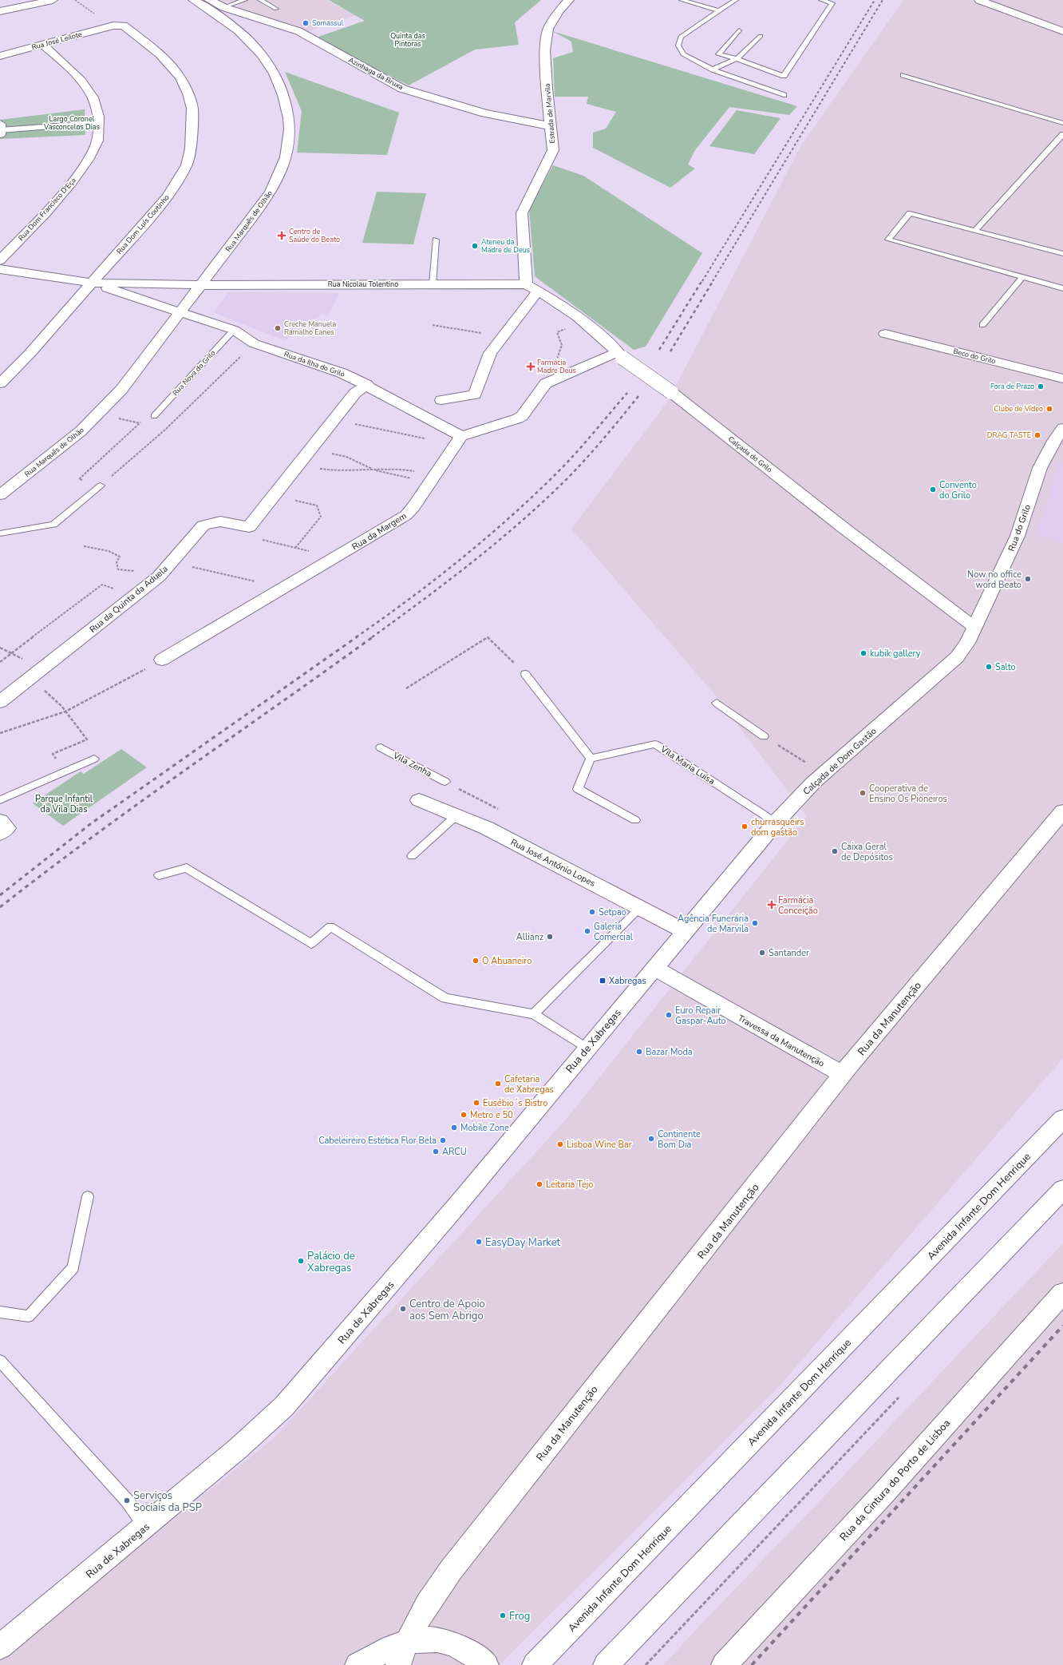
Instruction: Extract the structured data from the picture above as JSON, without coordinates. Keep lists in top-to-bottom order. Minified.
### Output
{"streets":{"street":["Rua José Leilote","Azinhaga da Bruxa","Estrada de Marvila","Rua Dom Francisco D'Eça","Rua Marquês de Olhão","Rua Dom Luís Coutinho","Rua Nicolau Tolentino","Beco do Grilo","Rua da Ilha do Grilo","Calçada do Grilo","Rua do Grilo","Rua da Margem","Rua da Quinta da Aduela","Calçada de Dom Gastão","Rua José António Lopes","Rua da Manutenção","Rua de Xabregas","Travessa da Manutenção","Avenida Infante Dom Henrique","Rua da Cintura do Porto de Lisboa"],"lane":["Rua Nova do Grilo","Vila Zenha","Vila Maria Luísa"]},"crossings":[["Rua José Leilote","Rua Dom Francisco D'Eça"],["Rua José Leilote","Rua Dom Luís Coutinho"],["Azinhaga da Bruxa","Estrada de Marvila"],["Estrada de Marvila","Rua Nicolau Tolentino"],["Estrada de Marvila","Calçada do Grilo"],["Rua Marquês de Olhão","Rua Nicolau Tolentino"],["Rua Marquês de Olhão","Rua da Ilha do Grilo"],["Rua Dom Luís Coutinho","Rua da Ilha do Grilo"],["Rua Nicolau Tolentino","Calçada do Grilo"],["Rua da Ilha do Grilo","Rua Nova do Grilo"],["Rua da Ilha do Grilo","Rua da Margem"],["Rua da Ilha do Grilo","Rua da Quinta da Aduela"],["Calçada do Grilo","Rua do Grilo"],["Calçada do Grilo","Calçada de Dom Gastão"],["Rua do Grilo","Calçada de Dom Gastão"],["Calçada de Dom Gastão","Vila Maria Luísa"],["Calçada de Dom Gastão","Rua José António Lopes"],["Calçada de Dom Gastão","Rua de Xabregas"],["Rua José António Lopes","Rua de Xabregas"],["Rua da Manutenção","Travessa da Manutenção"],["Rua de Xabregas","Travessa da Manutenção"]],"parks":["Quinta das Pintoras","Largo Coronel Vasconcelos Dias","Parque Infantil da Vila Dias"],"places":{"other":["Somassul","Ateneu da Madre de Deus","Creche Manuela Ramalho Eanes","Fora de Prazo","Clube de Vídeo","DRAG TASTE","Convento do Grilo","Now no office word Beato","kubik gallery","Salto","Cooperativa de Ensino Os Pioneiros","churrasqueirs dom gastão","Caixa Geral de Depósitos","Setpao","Agência Funerária de Marvila","Galeria Comercial","Allianz","Santander","O Abuaneiro","Euro Repair Gaspar-Auto","Bazar Moda","Cafetaria de Xabregas","Eusébio´s Bistro","Metro e 50","Mobile Zone","Continente Bom Dia","Cabeleireiro Estética Flor Bela","Lisboa Wine Bar","ARCU","Leitaria Tejo","EasyDay Market","Palácio de Xabregas","Centro de Apoio aos Sem Abrigo","Serviços Sociais da PSP","Frog"],"health":["Centro de Saúde do Beato","Farmácia Madre Deus","Farmácia Conceição"],"transit":["Xabregas"]}}
